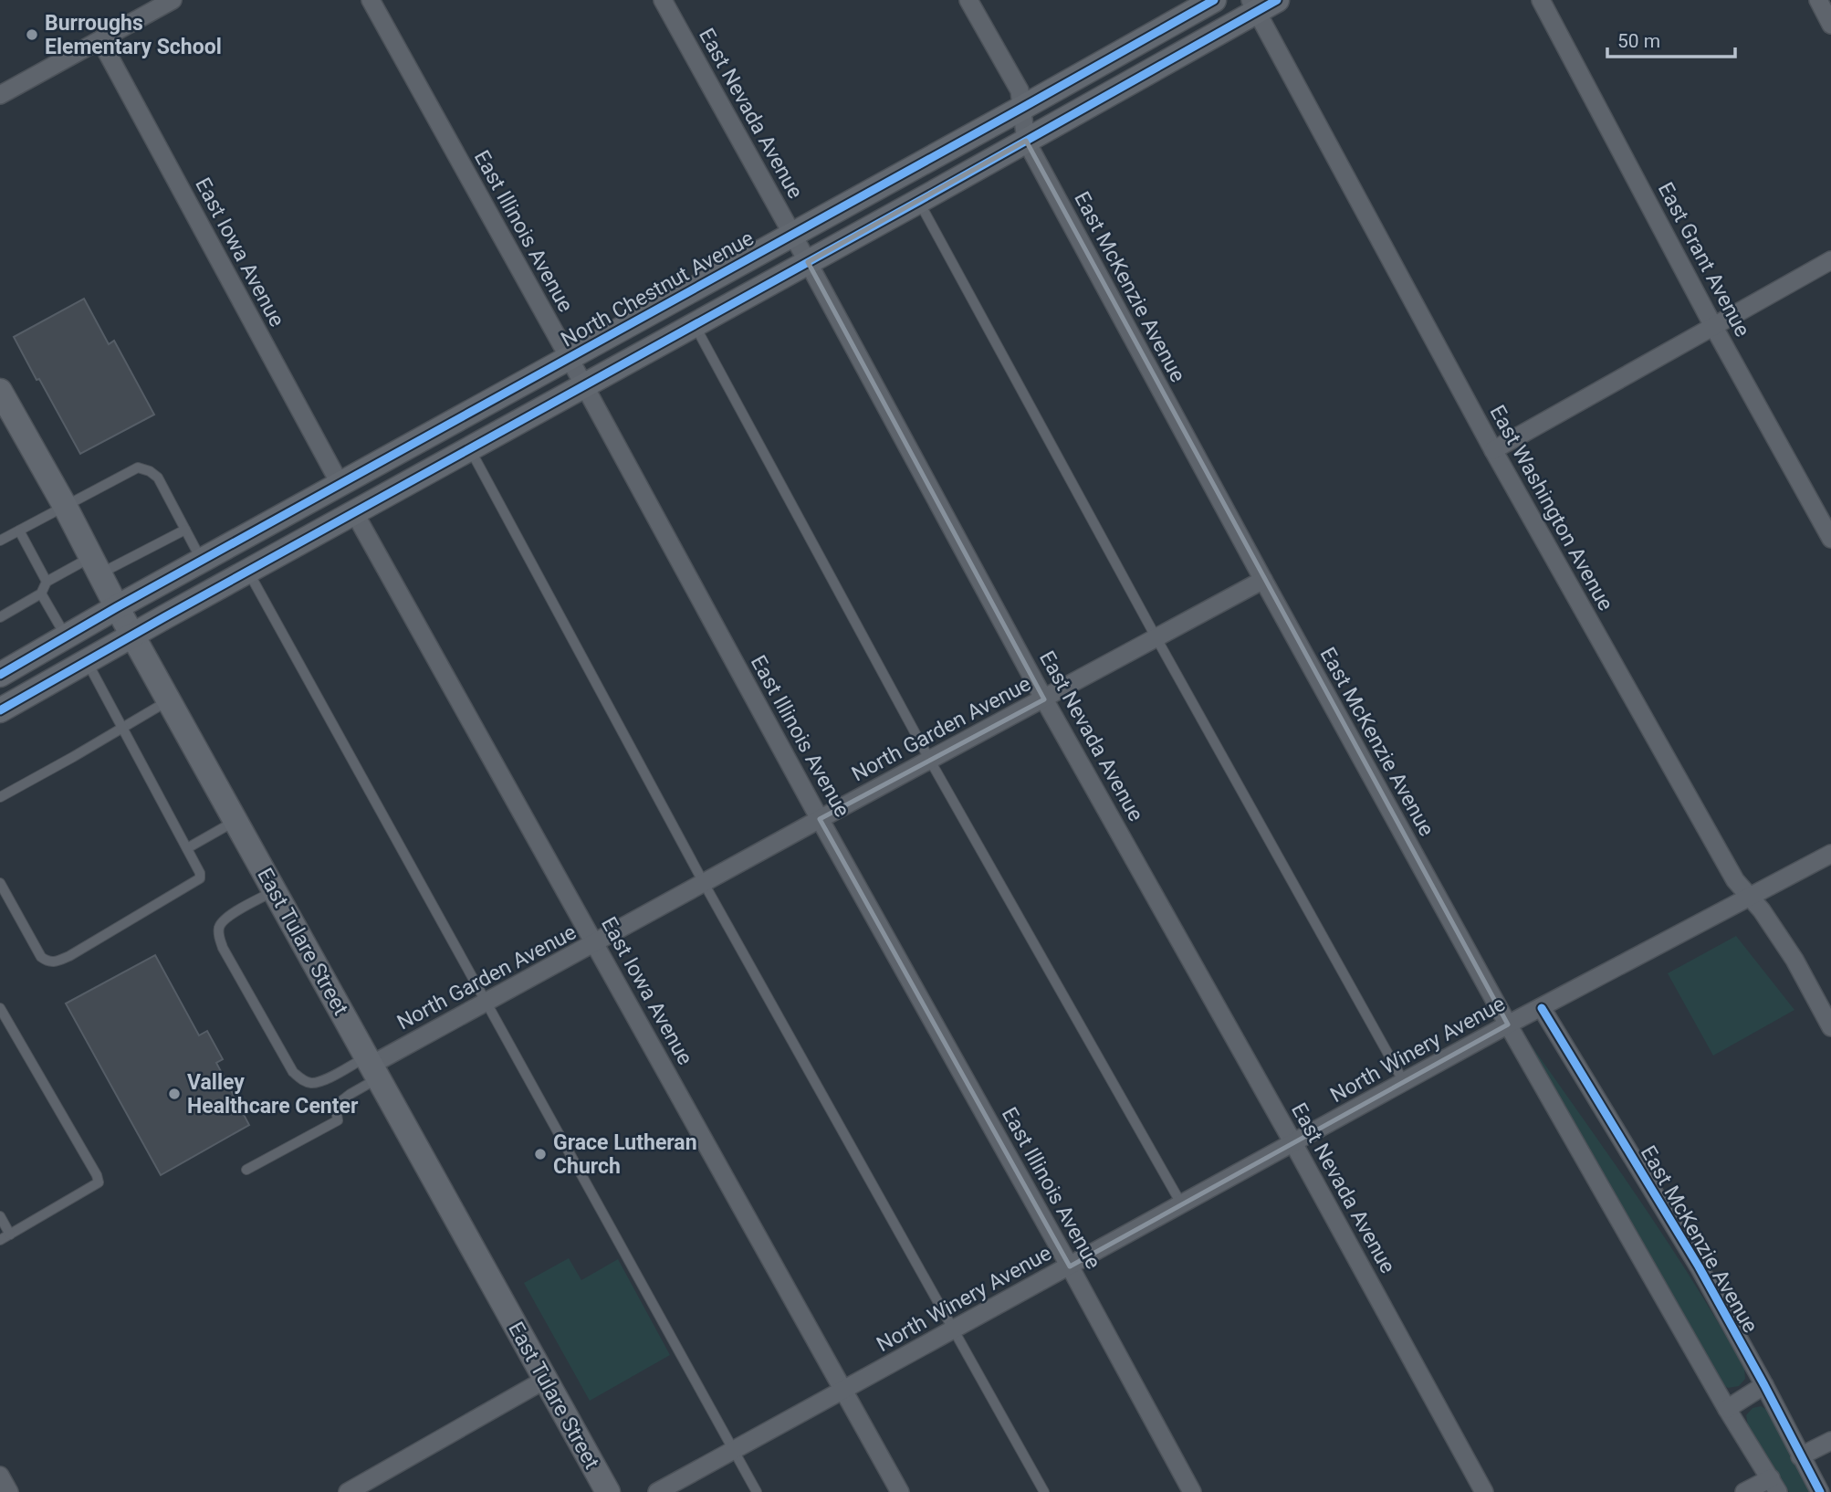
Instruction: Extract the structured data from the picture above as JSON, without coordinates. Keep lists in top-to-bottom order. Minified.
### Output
{"streets":{"main road":["North Chestnut Avenue","East Tulare Street"],"street":["East Nevada Avenue","East Illinois Avenue","East Iowa Avenue","East Grant Avenue","East McKenzie Avenue","East Washington Avenue","North Garden Avenue","North Winery Avenue"]},"crossings":[["East Nevada Avenue","North Chestnut Avenue"],["East Nevada Avenue","North Garden Avenue"],["East Nevada Avenue","North Winery Avenue"],["East Illinois Avenue","North Chestnut Avenue"],["East Illinois Avenue","North Garden Avenue"],["East Illinois Avenue","North Winery Avenue"],["East Iowa Avenue","North Chestnut Avenue"],["East Iowa Avenue","North Garden Avenue"],["East Iowa Avenue","North Winery Avenue"],["East McKenzie Avenue","North Chestnut Avenue"],["East McKenzie Avenue","North Garden Avenue"],["East McKenzie Avenue","North Winery Avenue"],["North Chestnut Avenue","East Tulare Street"],["East Washington Avenue","North Winery Avenue"],["North Garden Avenue","East Tulare Street"]],"places":["Burroughs Elementary School","Valley Healthcare Center","Grace Lutheran Church"],"scale_bar":"50 m"}
